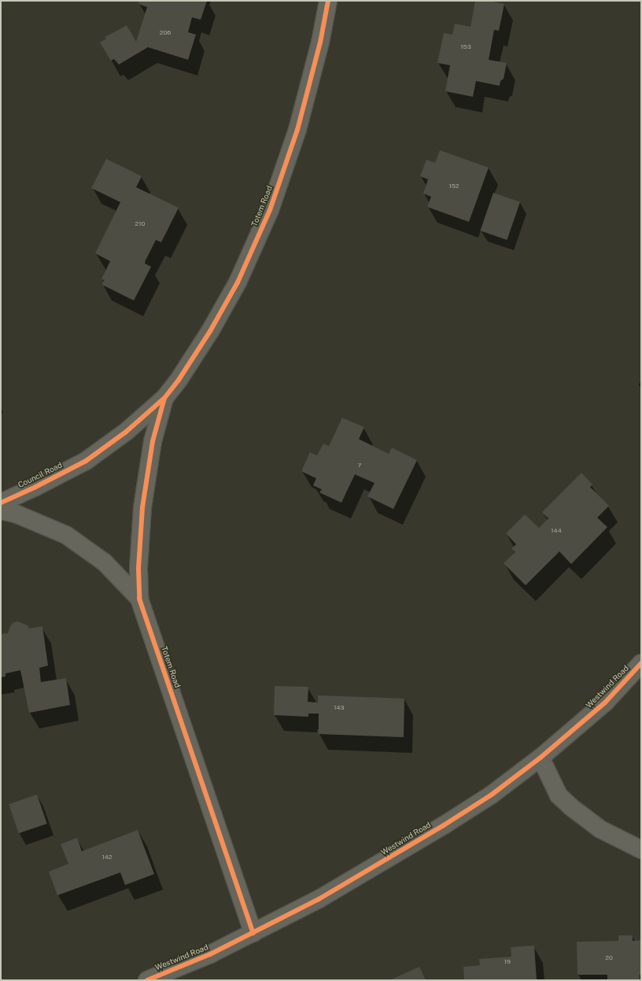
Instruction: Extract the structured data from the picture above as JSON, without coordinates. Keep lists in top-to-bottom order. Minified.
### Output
{"streets":{"street":["Totem Road","Council Road","Westwind Road"]},"crossings":[["Totem Road","Council Road"],["Totem Road","Westwind Road"]],"house_numbers":["206","153","152","210","7","144","143","142","20","19"]}
